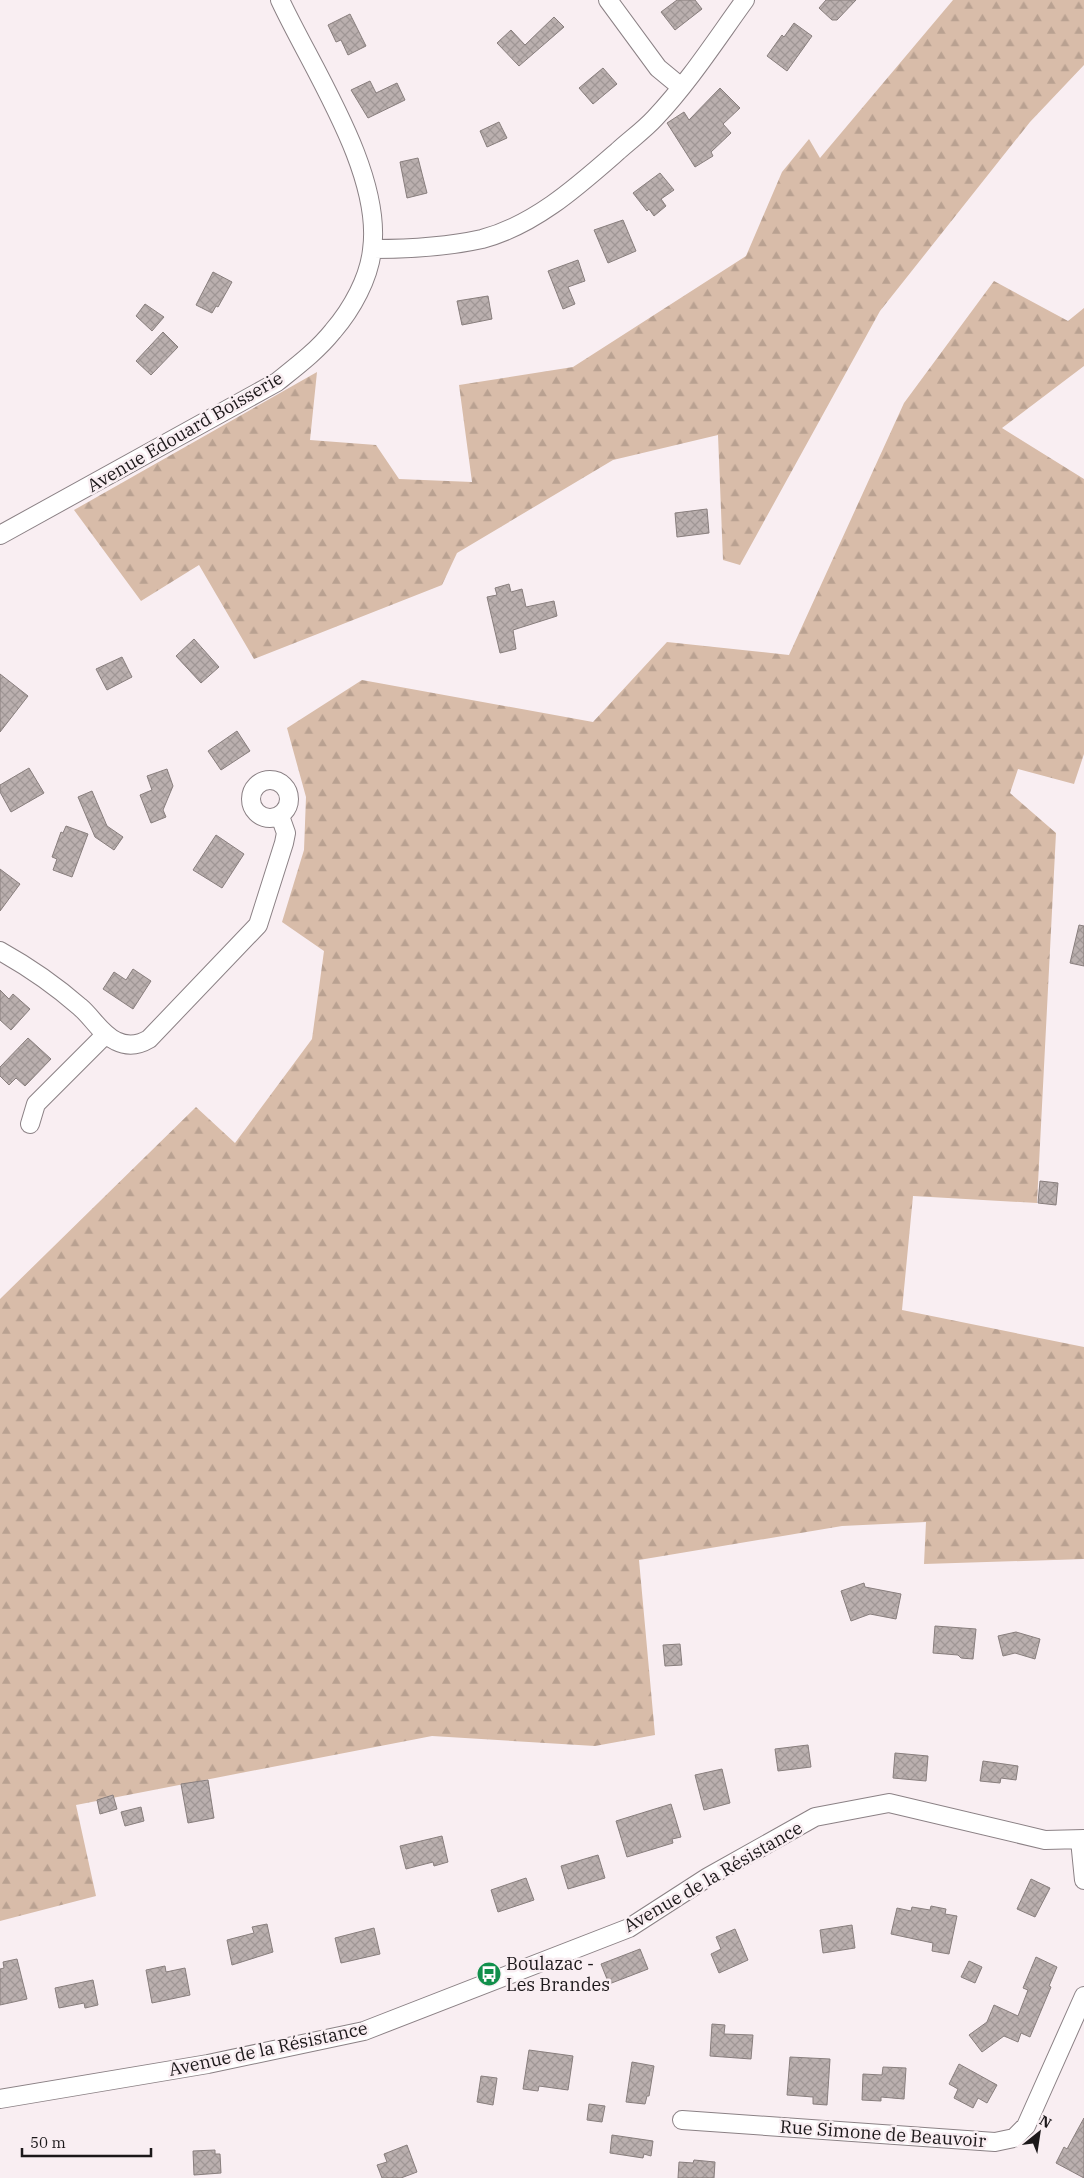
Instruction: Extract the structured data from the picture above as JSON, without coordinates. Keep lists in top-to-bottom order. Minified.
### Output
{"streets":{"street":["Avenue Edouard Boisserie","Avenue de la Résistance","Rue Simone de Beauvoir"]},"places":{"bus stop":["Boulazac - Les Brandes"]},"scale_bar":"50 m","north":"top right"}
